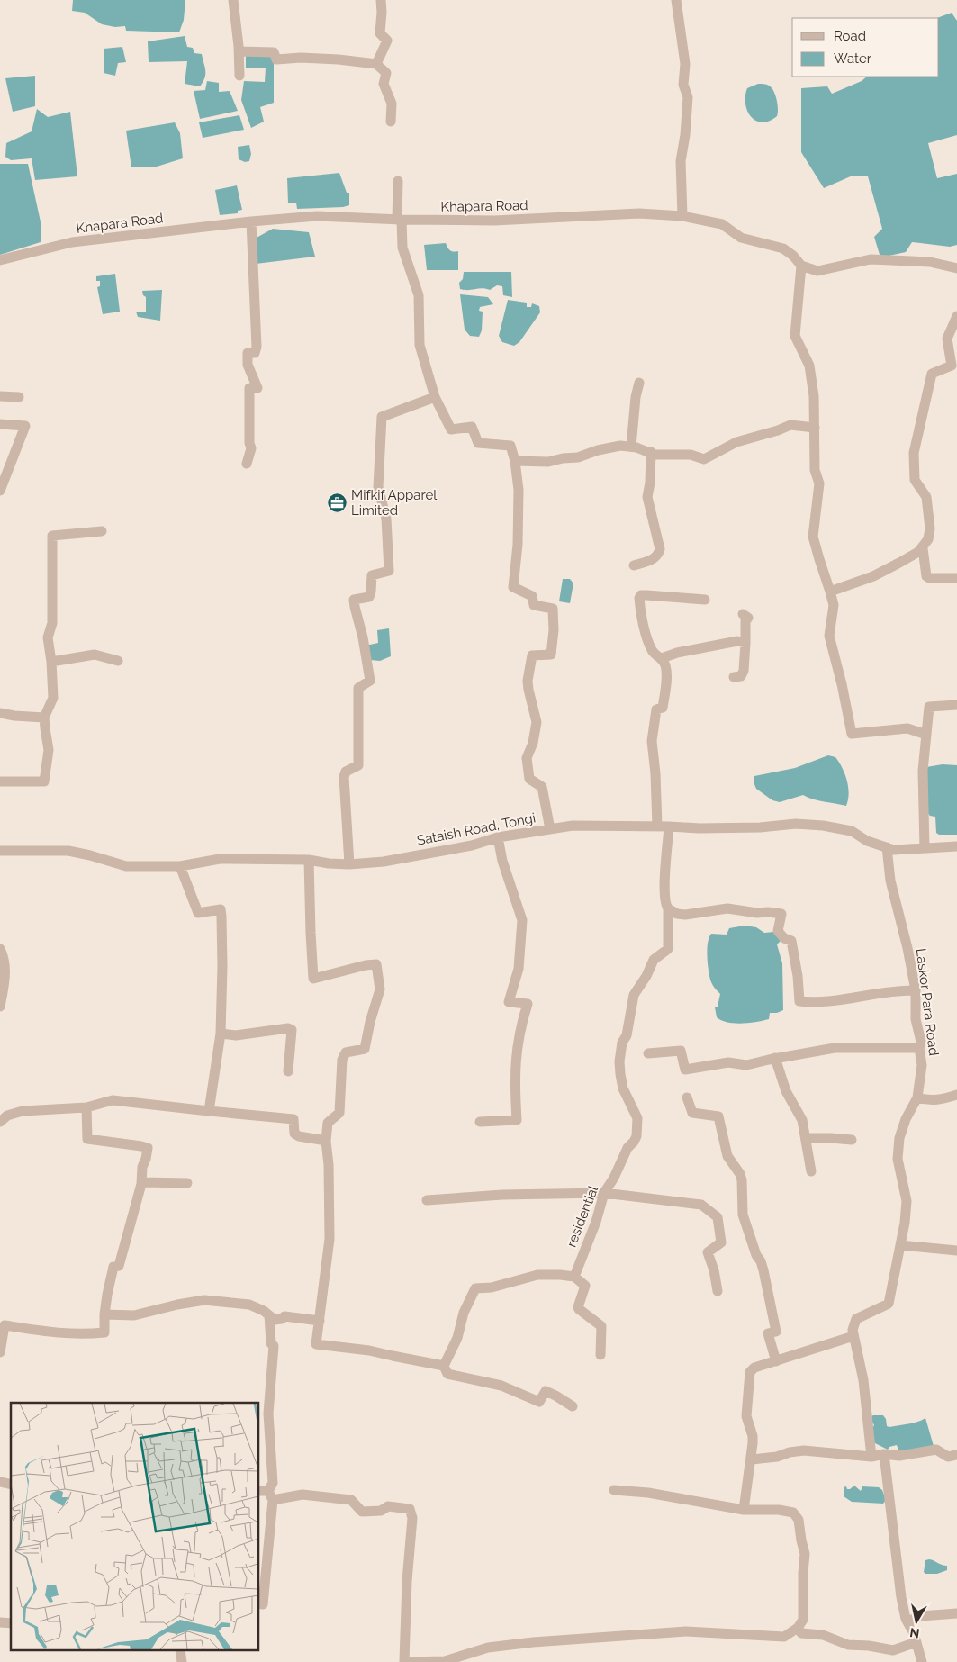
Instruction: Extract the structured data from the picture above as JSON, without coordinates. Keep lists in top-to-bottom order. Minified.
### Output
{"streets":{"street":["Khapara Road","Sataish Road, Tongi","Laskor Para Road","residential"]},"crossings":[["Sataish Road, Tongi","Laskor Para Road"],["Sataish Road, Tongi","residential"]],"places":{"office":["Mifkif Apparel Limited"]},"legend":["Road","Water"],"north":"bottom"}
